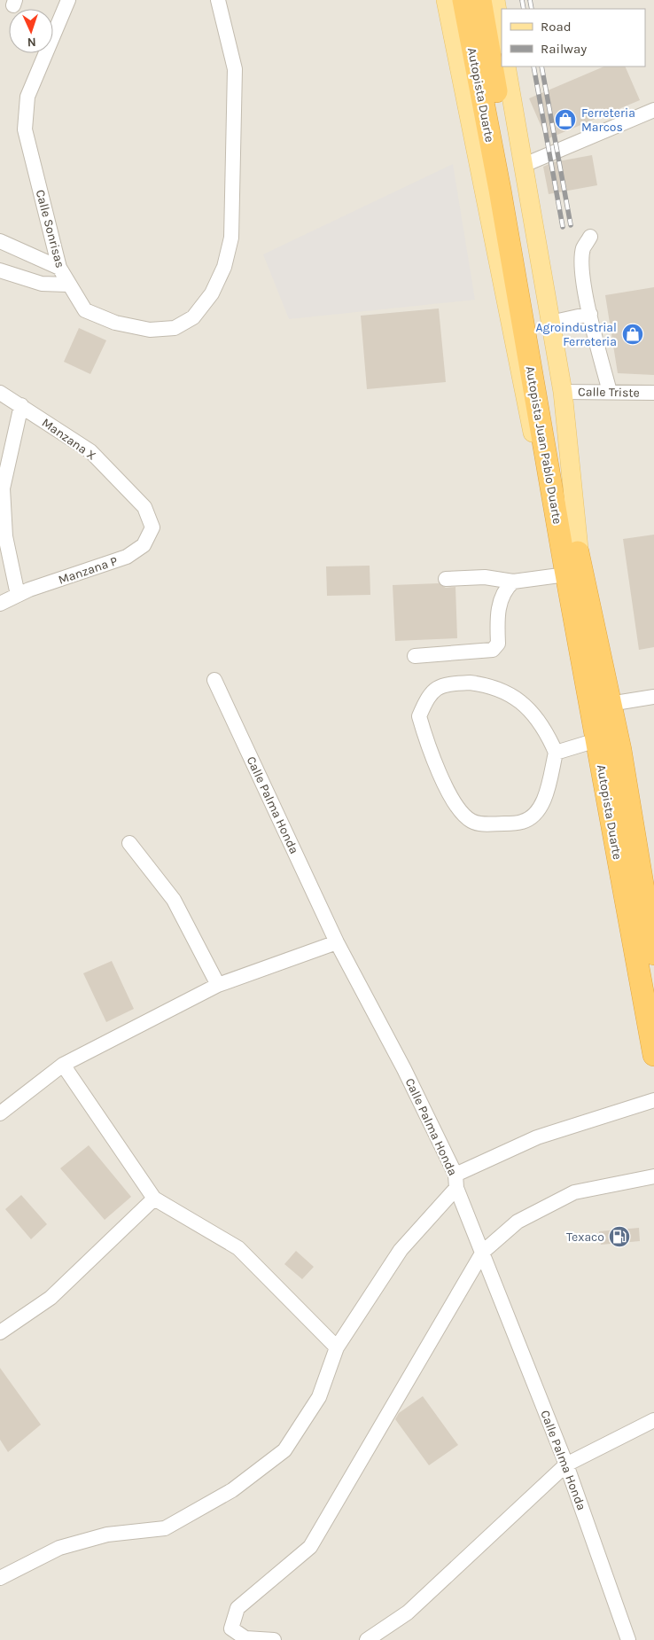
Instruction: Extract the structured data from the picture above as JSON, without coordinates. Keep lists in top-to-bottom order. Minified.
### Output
{"streets":{"highway":["Autopista Duarte","Autopista Juan Pablo Duarte"],"street":["Calle Sonrisas","Calle Triste","Manzana X","Manzana P","Calle Palma Honda"]},"crossings":[["Autopista Duarte","Autopista Juan Pablo Duarte"],["Manzana X","Manzana P"]],"places":{"shop":["Ferreteria Marcos","Agroindustrial Ferreteria"],"fuel station":["Texaco"]},"legend":["Road","Railway"],"north":"bottom"}
